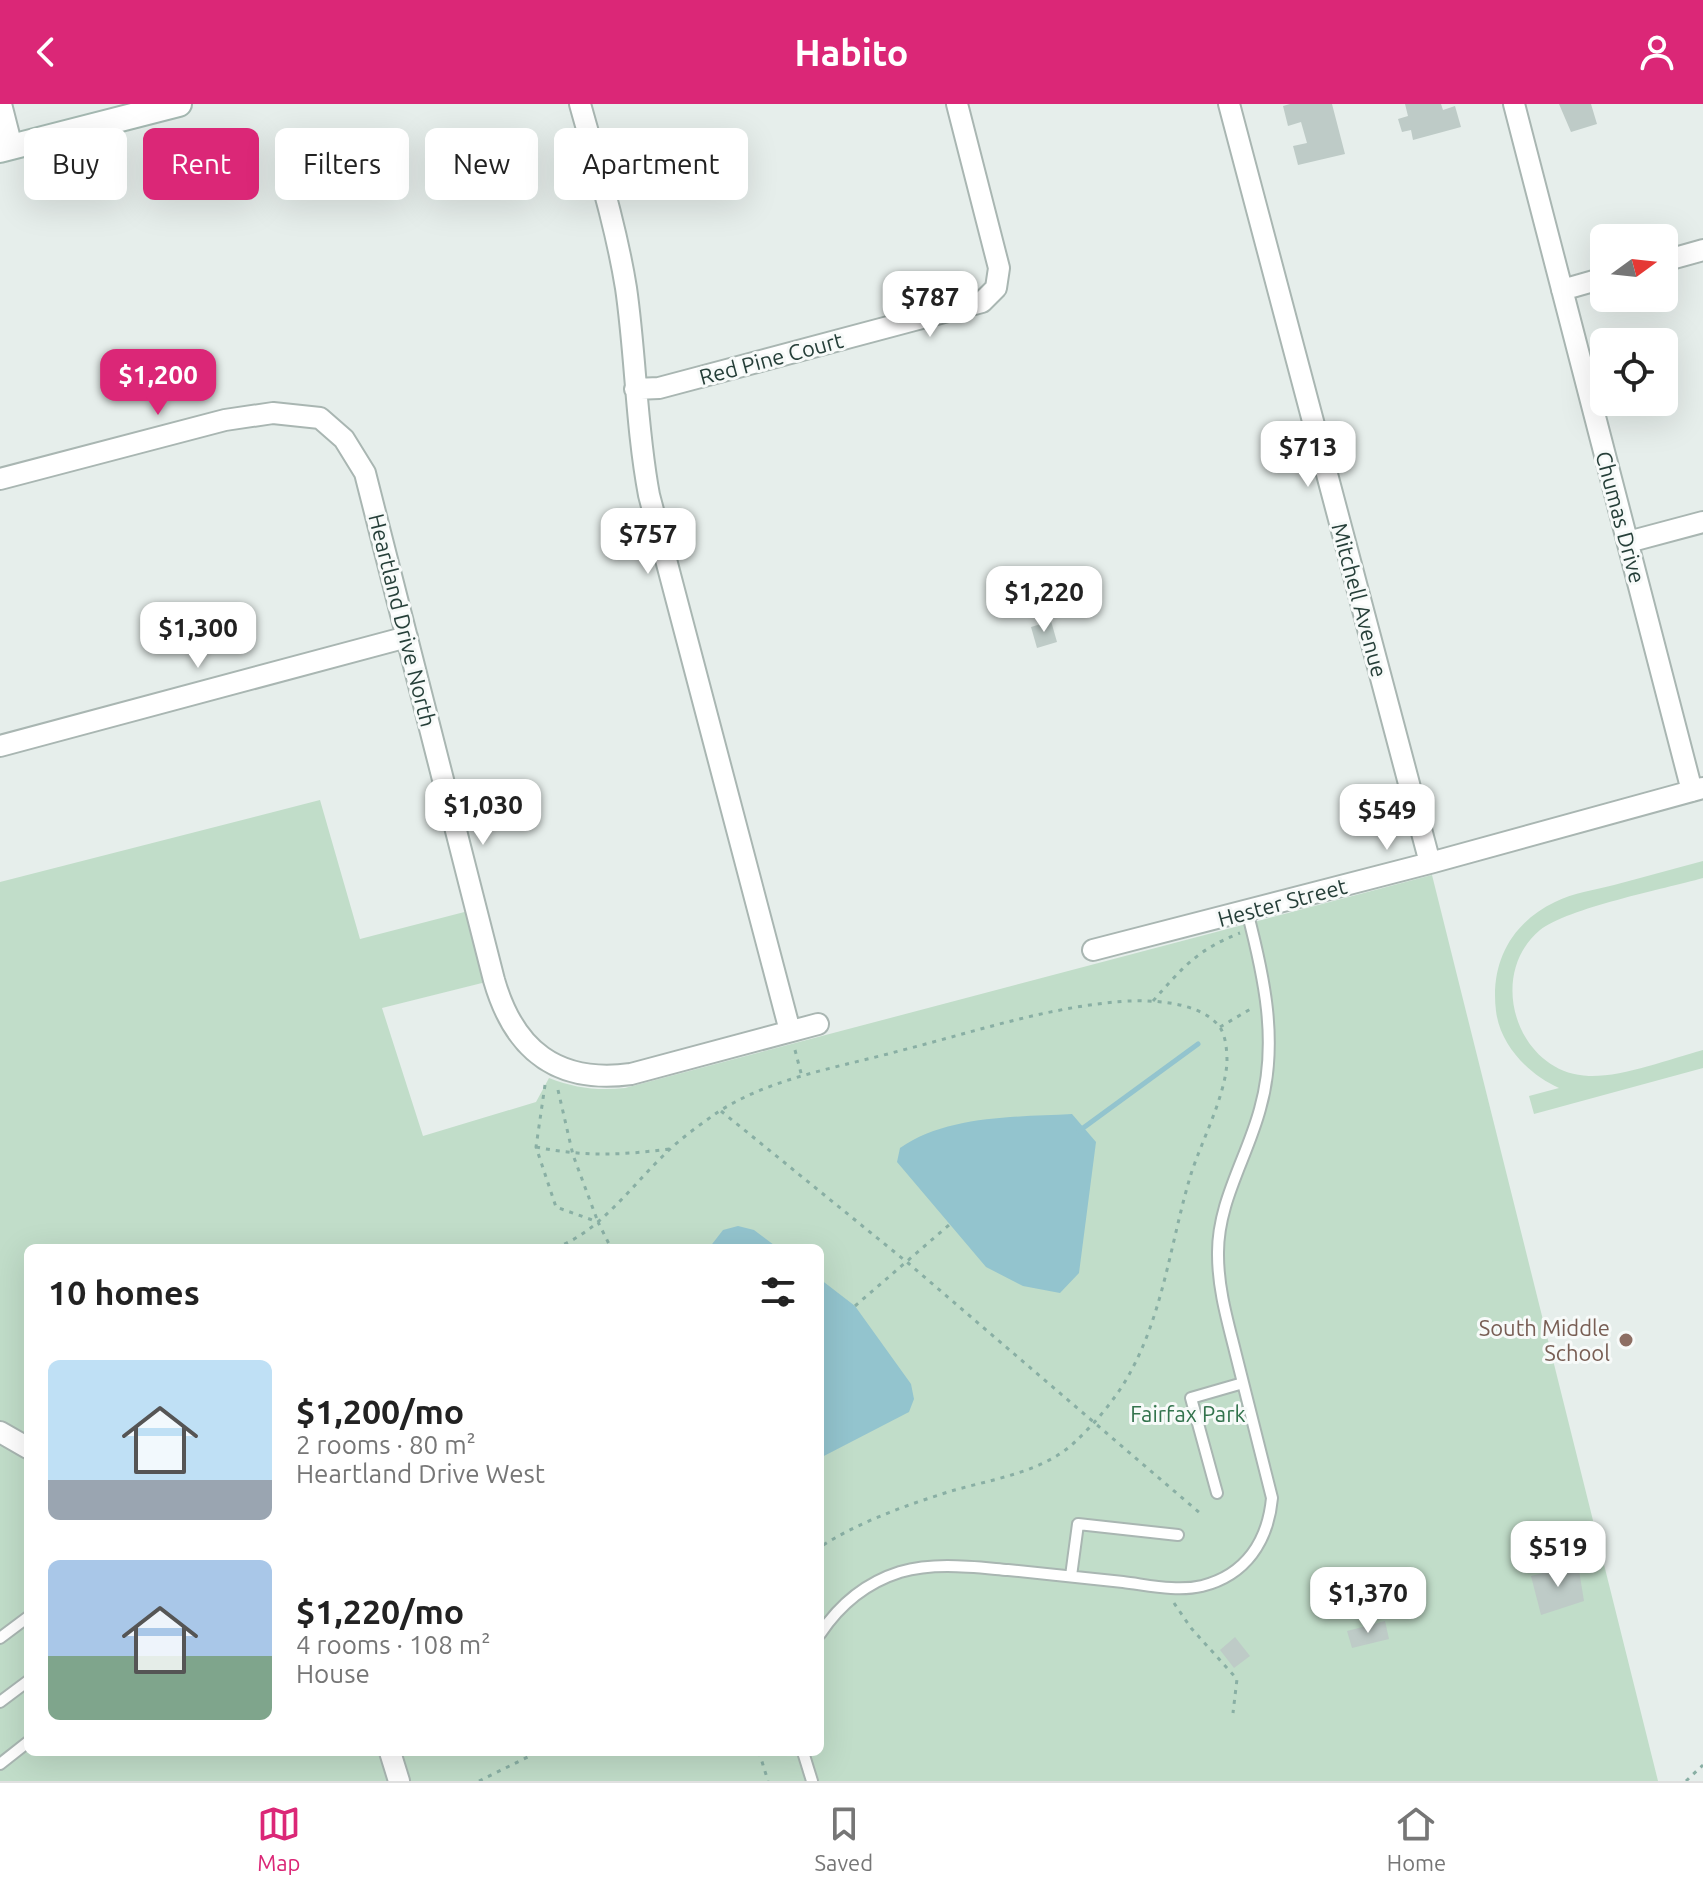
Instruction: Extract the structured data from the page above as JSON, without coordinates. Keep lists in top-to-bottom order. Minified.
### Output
{"streets":{"street":["Red Pine Court","Chumas Drive","Mitchell Avenue","Heartland Drive North","Hester Street"]},"crossings":[["Chumas Drive","Hester Street"],["Mitchell Avenue","Hester Street"]],"parks":["Fairfax Park"],"places":["South Middle School"],"north":"right","page":{"header":"Habito","chip":["Buy","Rent","Filters","New","Apartment"],"price":["$787","$1,200","$713","$757","$1,220","$1,300","$1,030","$549","$519","$1,370"],"heading":"10 homes","list":[{"name":"$1,200/mo","note":"2 rooms · 80 m² · Heartland Drive West"},{"name":"$1,220/mo","note":"4 rooms · 108 m² · House"}],"tabs":["Map","Saved","Home"]}}
